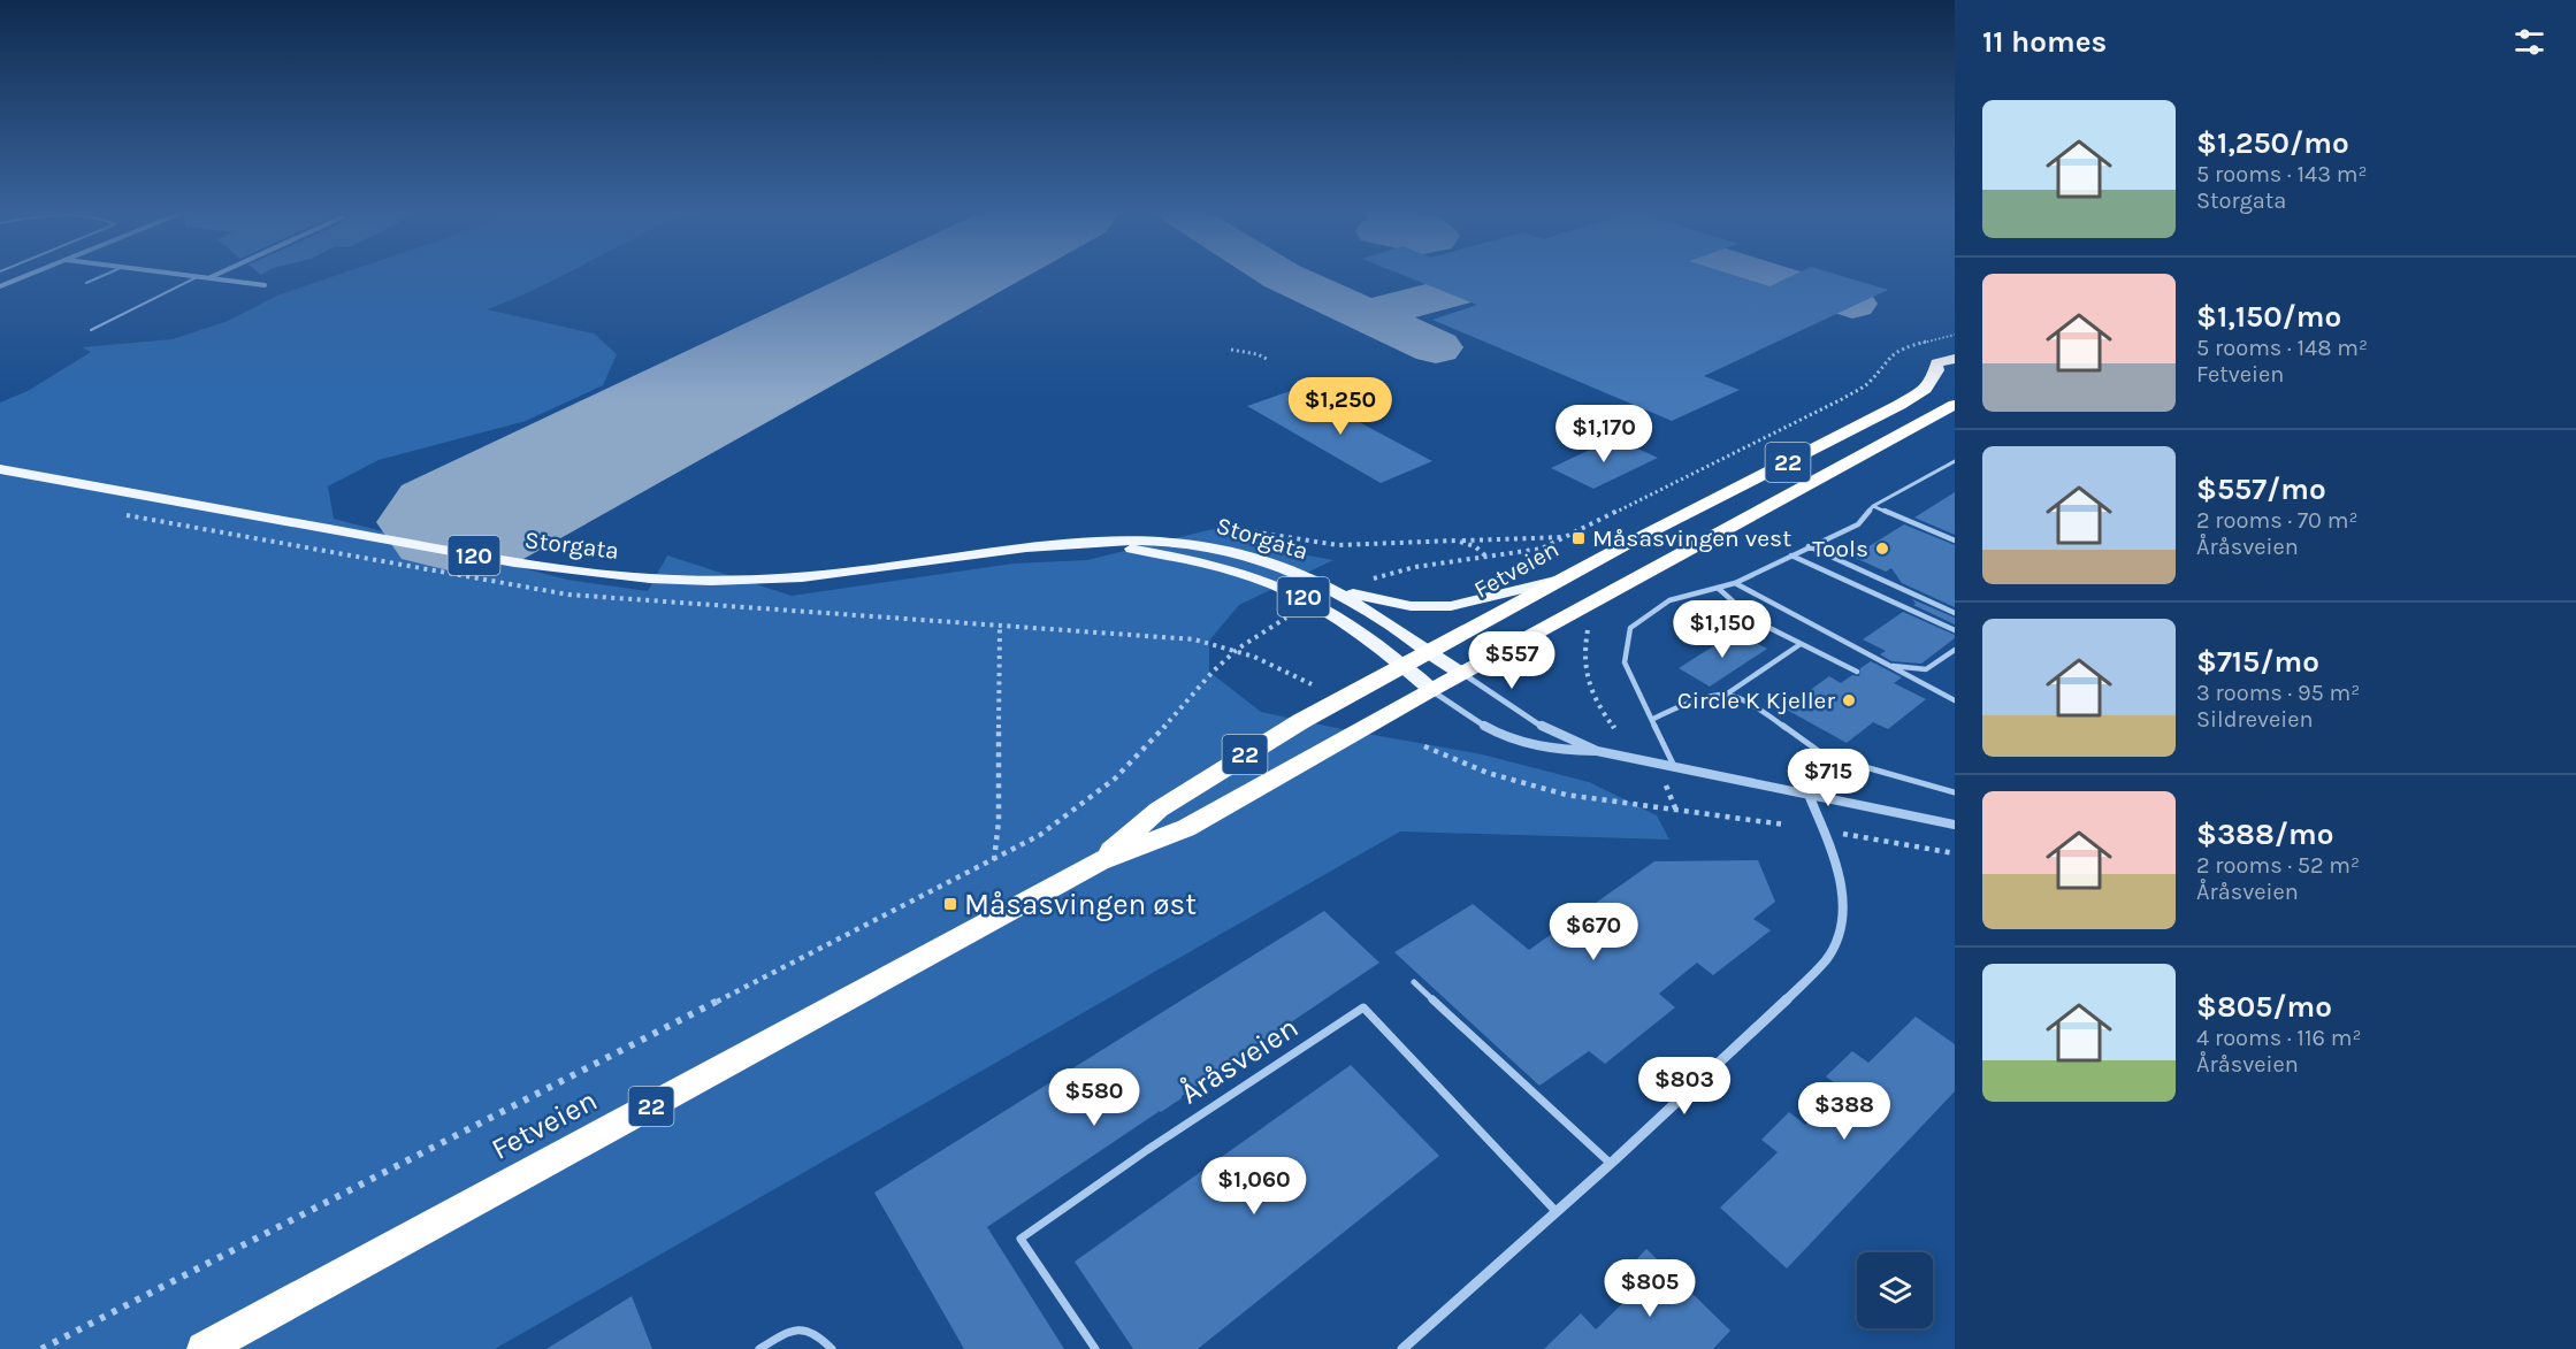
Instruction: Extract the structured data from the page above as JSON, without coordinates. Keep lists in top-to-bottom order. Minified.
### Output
{"streets":{"highway":["22","Fetveien"],"main road":["Storgata","120"],"lane":["Åråsveien"]},"crossings":[["22","Fetveien"],["Storgata","Fetveien"]],"places":{"transit":["Måsasvingen vest","Måsasvingen øst"],"other":["Tools","Circle K Kjeller"]},"page":{"heading":"11 homes","list":[{"name":"$1,250/mo","note":"5 rooms · 143 m² · Storgata"},{"name":"$1,150/mo","note":"5 rooms · 148 m² · Fetveien"},{"name":"$557/mo","note":"2 rooms · 70 m² · Åråsveien"},{"name":"$715/mo","note":"3 rooms · 95 m² · Sildreveien"},{"name":"$388/mo","note":"2 rooms · 52 m² · Åråsveien"},{"name":"$805/mo","note":"4 rooms · 116 m² · Åråsveien"}],"price":["$1,250","$1,170","$1,150","$557","$715","$670","$803","$580","$388","$1,060","$805"]}}
